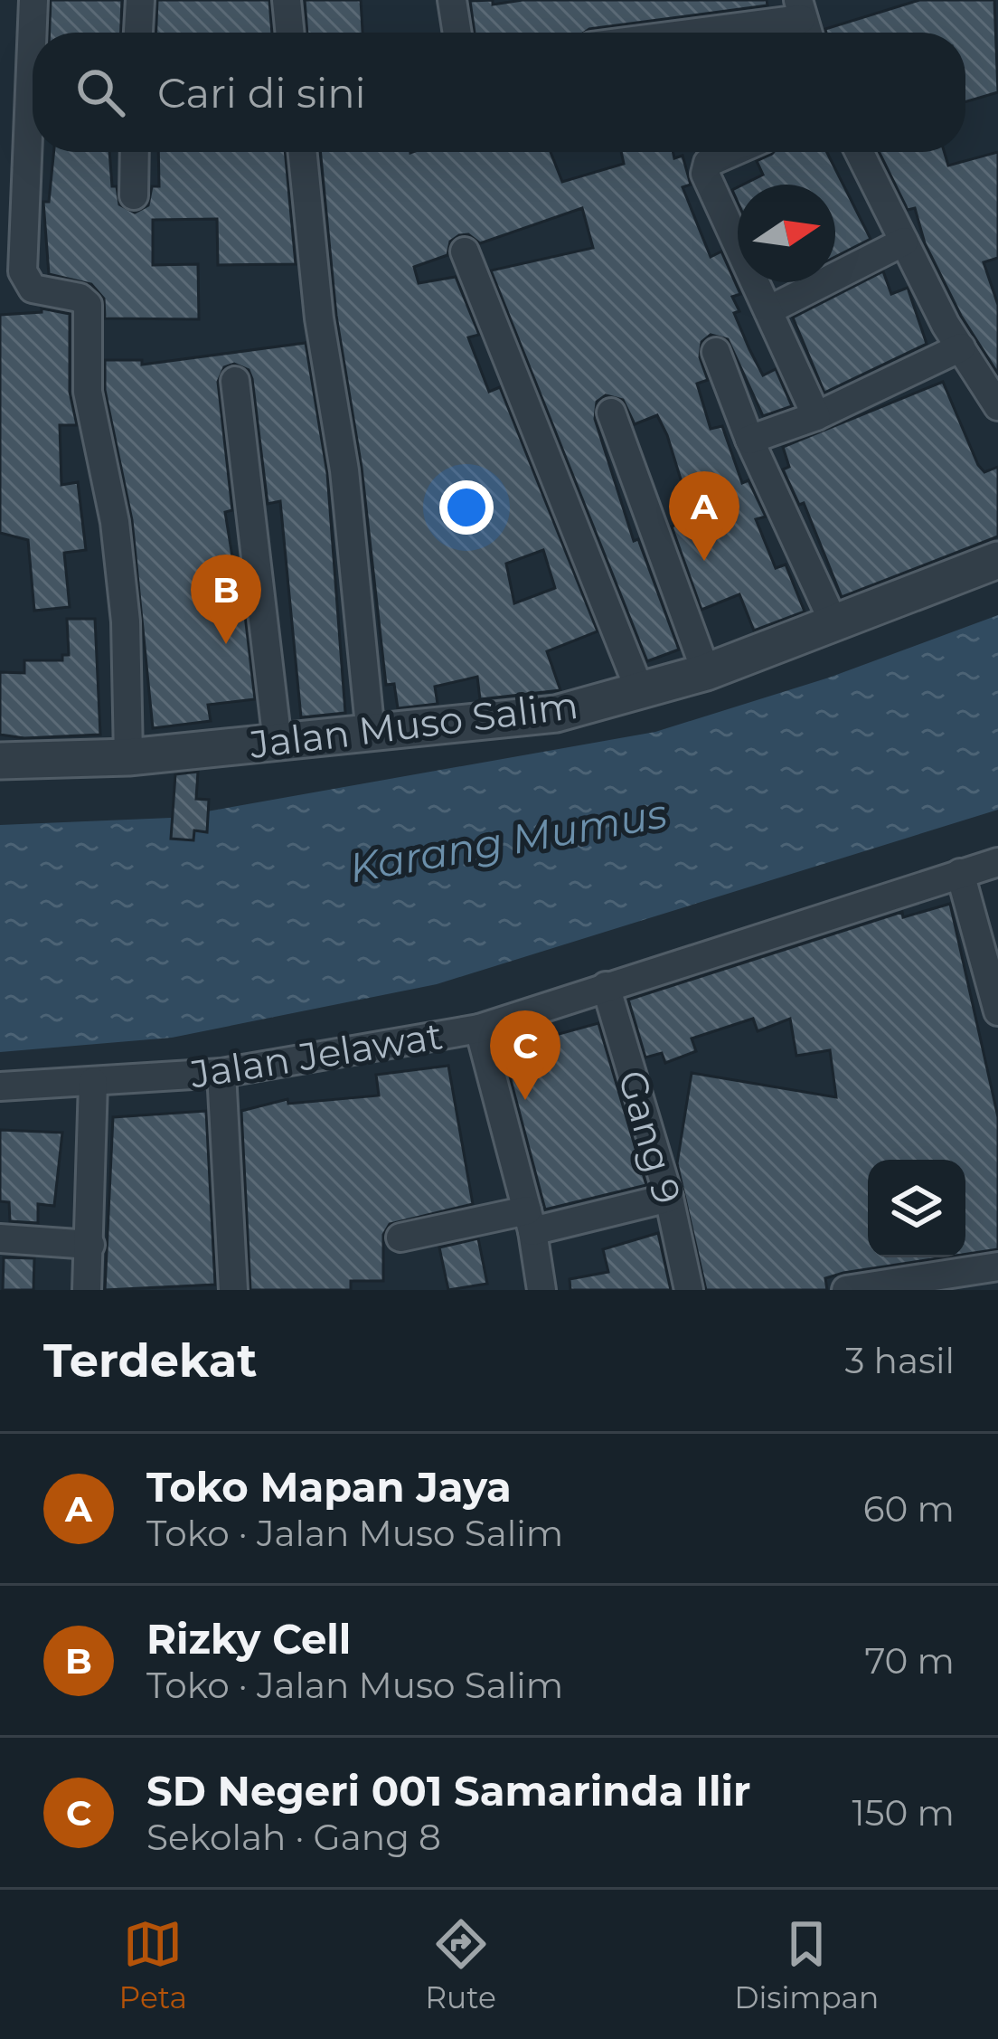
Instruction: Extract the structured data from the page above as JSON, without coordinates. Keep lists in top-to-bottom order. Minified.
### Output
{"streets":{"street":["Jalan Muso Salim","Jalan Jelawat","Gang 9"]},"crossings":[["Jalan Jelawat","Gang 9"]],"water":["Karang Mumus"],"north":"right","page":{"search":"Cari di sini","pins":["A","B","C"],"heading":["Terdekat","3 hasil"],"list":[{"mark":"A","name":"Toko Mapan Jaya","note":"Toko · Jalan Muso Salim","value":"60 m"},{"mark":"B","name":"Rizky Cell","note":"Toko · Jalan Muso Salim","value":"70 m"},{"mark":"C","name":"SD Negeri 001 Samarinda Ilir","note":"Sekolah · Gang 8","value":"150 m"}],"nav":["Peta","Rute","Disimpan"]}}
